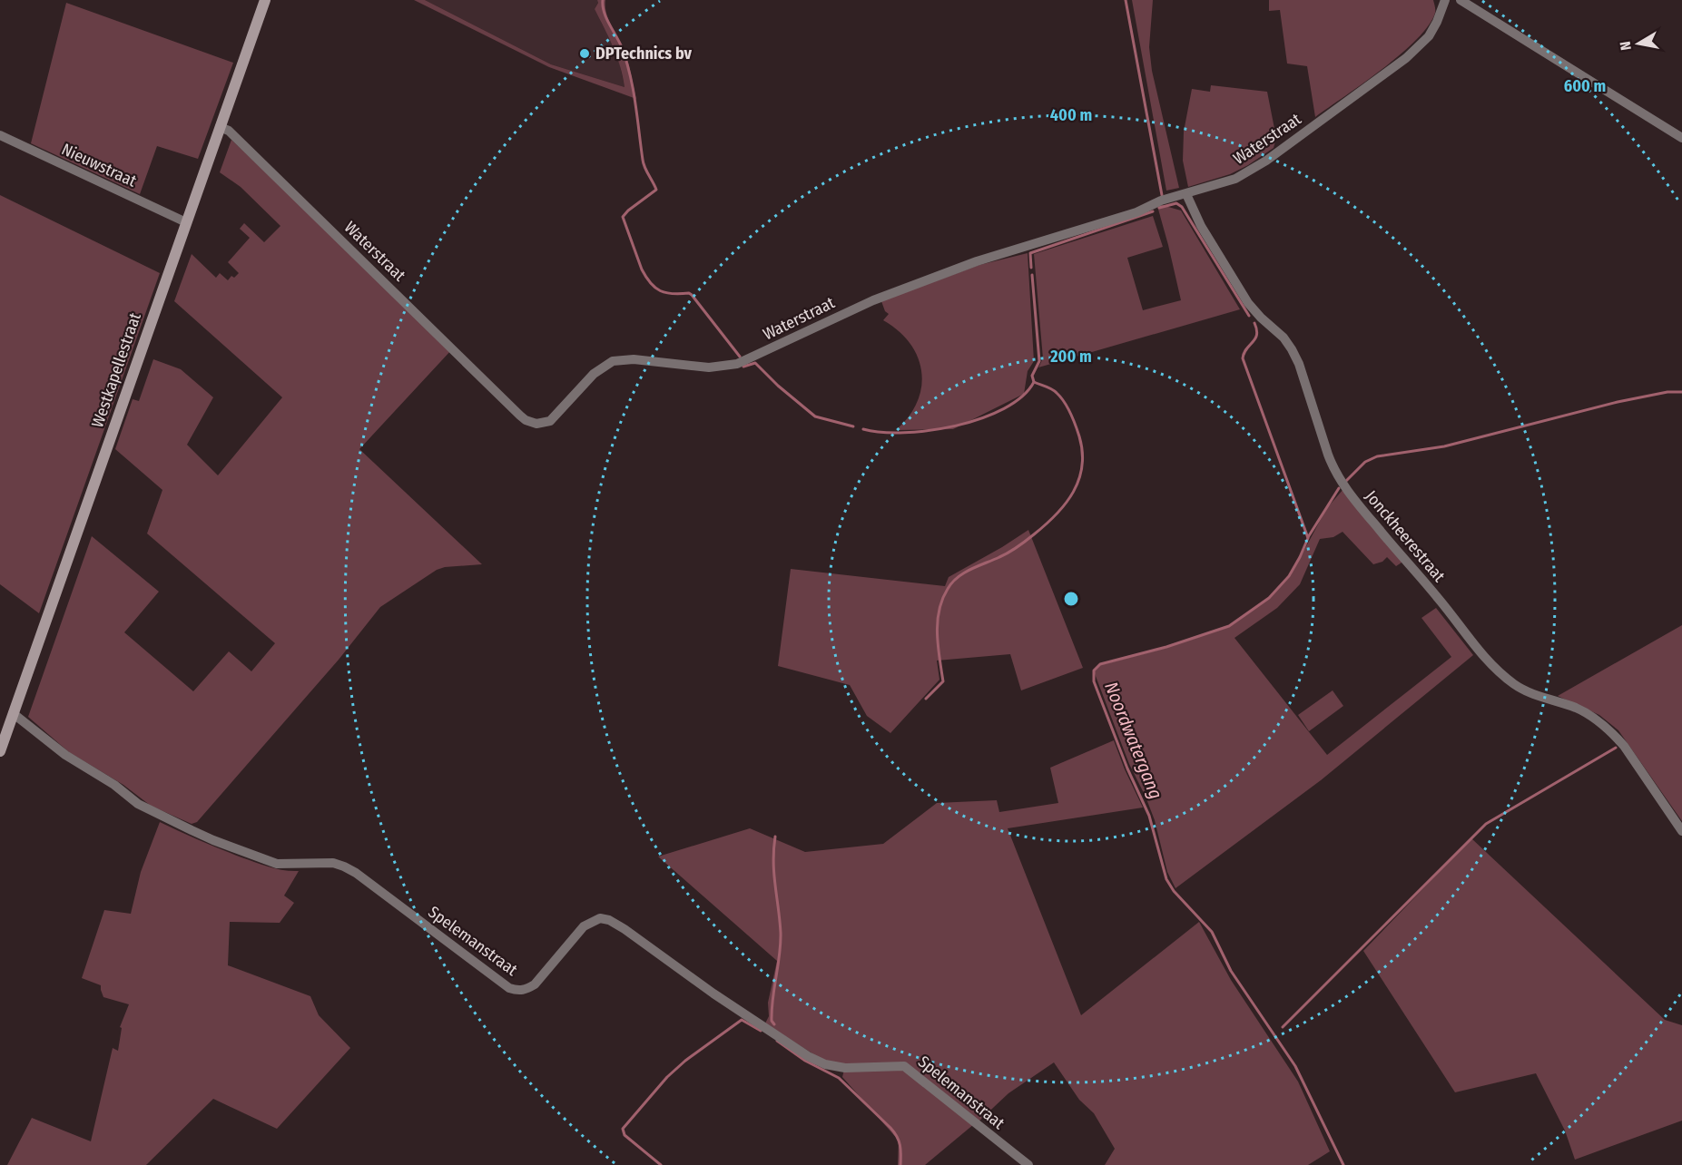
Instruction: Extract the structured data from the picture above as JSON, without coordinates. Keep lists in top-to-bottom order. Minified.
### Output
{"streets":{"street":["Waterstraat","Nieuwstraat","Westkapellestraat","Jonckheerestraat","Spelemanstraat"]},"crossings":[["Waterstraat","Westkapellestraat"],["Waterstraat","Jonckheerestraat"],["Nieuwstraat","Westkapellestraat"],["Westkapellestraat","Spelemanstraat"]],"water":["Noordwatergang"],"places":["DPTechnics bv"],"north":"left","rings":["600 m","400 m","200 m"]}
